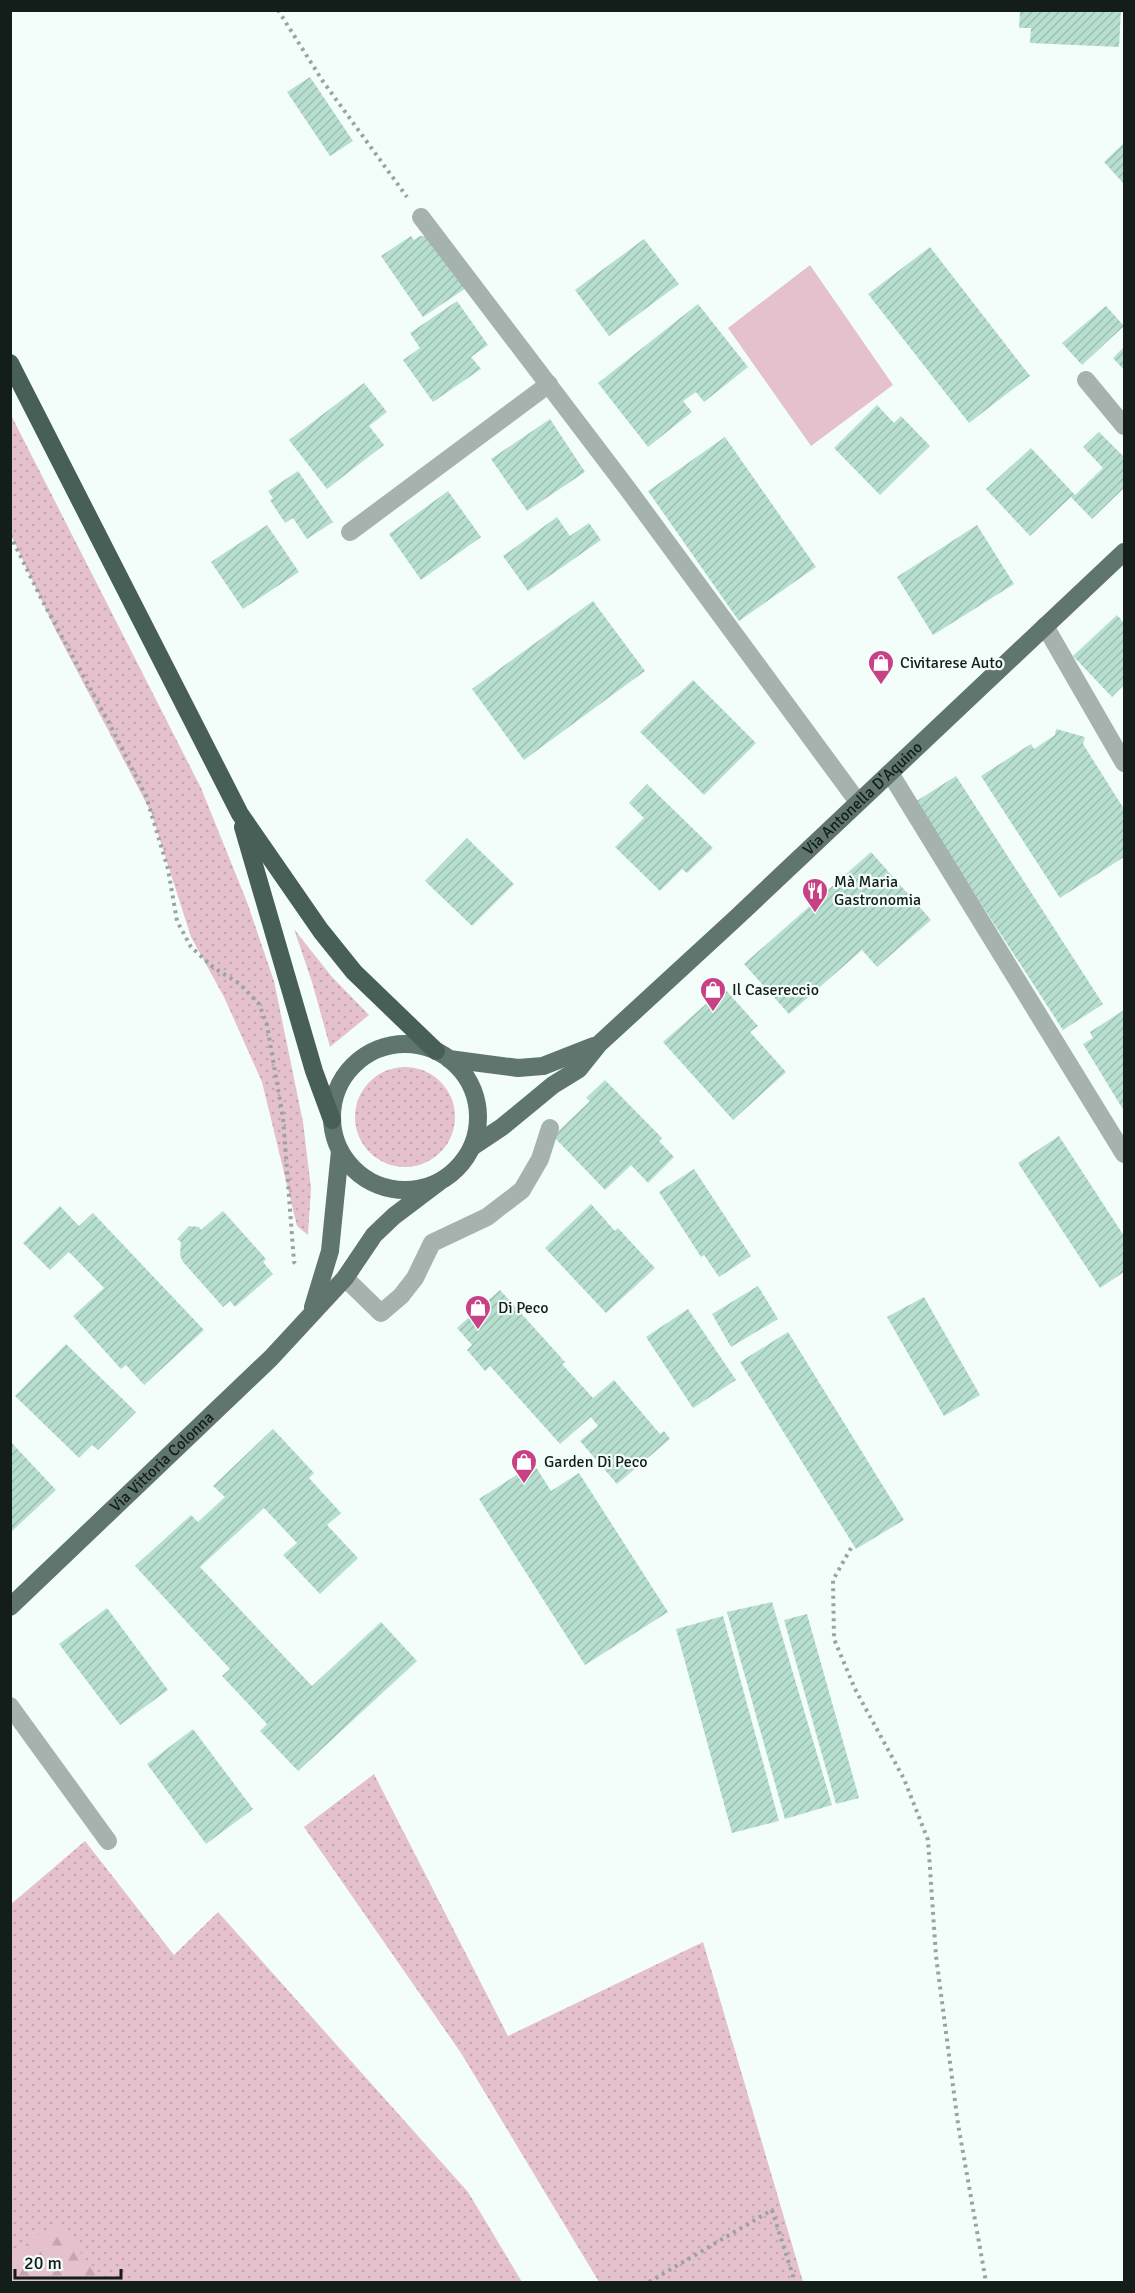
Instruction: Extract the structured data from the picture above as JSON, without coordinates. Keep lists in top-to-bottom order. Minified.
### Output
{"streets":{"main road":["Via Antonella D'Aquino","Via Vittoria Colonna"]},"crossings":[["Via Antonella D'Aquino","Via Vittoria Colonna"]],"places":{"shop":["Civitarese Auto","Il Casereccio","Di Peco","Garden Di Peco"],"restaurant":["Mà Maria Gastronomia"]},"scale_bar":"20 m"}
